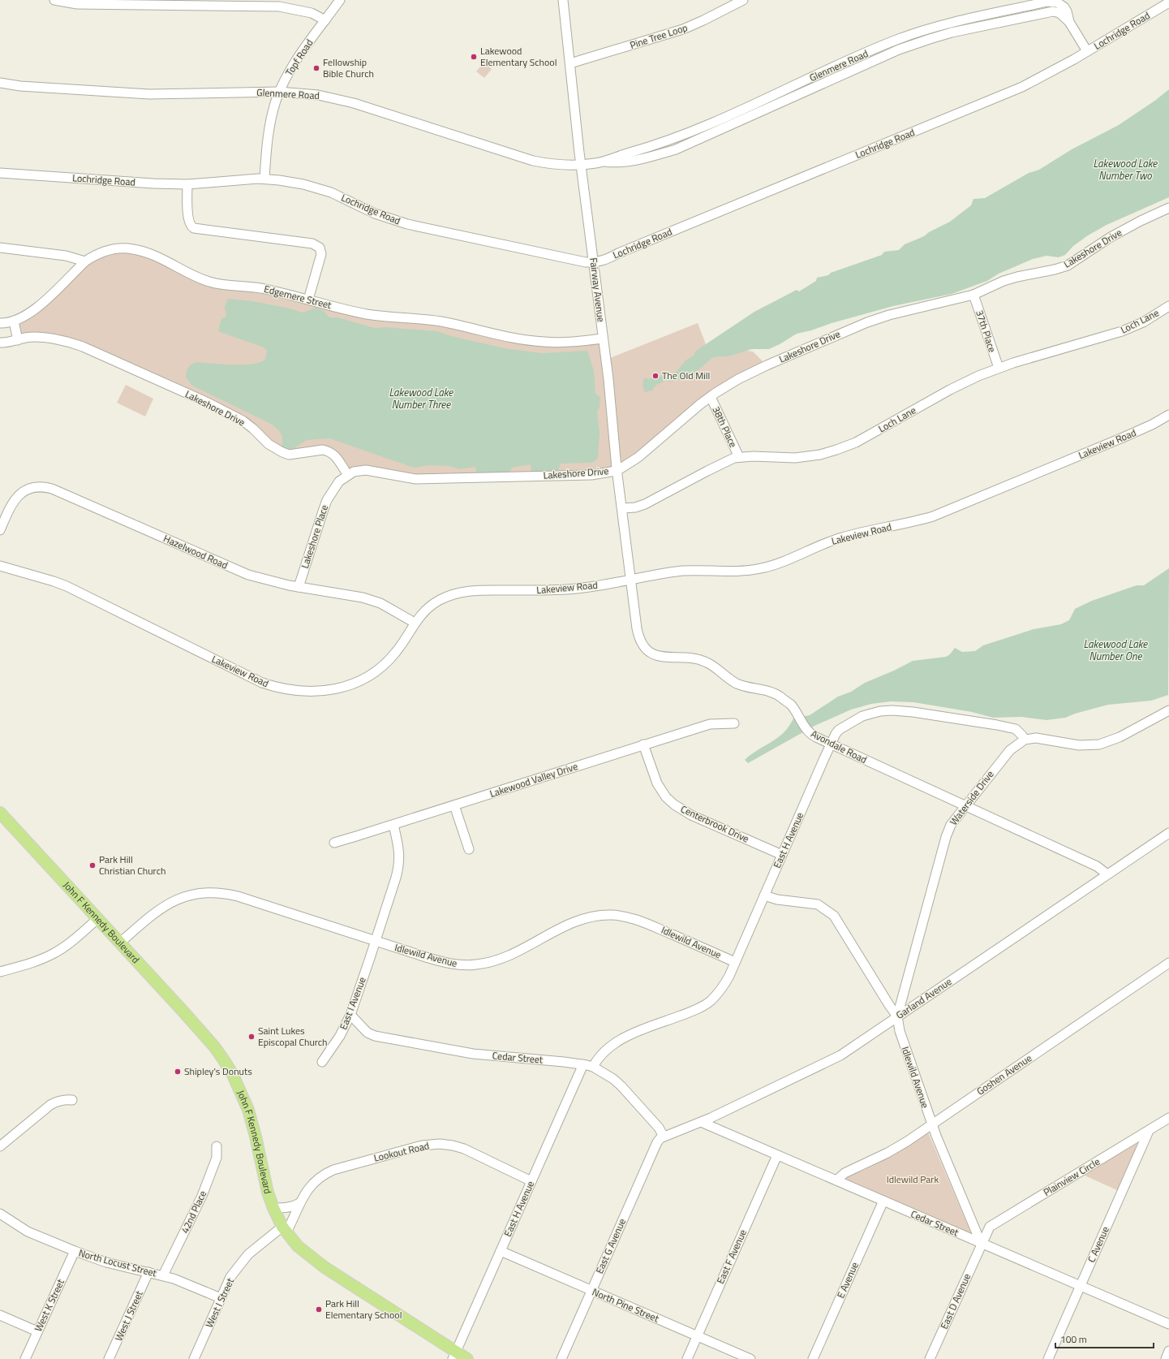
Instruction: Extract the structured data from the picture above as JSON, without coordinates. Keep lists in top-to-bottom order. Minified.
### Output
{"streets":{"main road":["John F Kennedy Boulevard"],"street":["Lochridge Road","Pine Tree Loop","Topf Road","Glenmere Road","Lakeshore Drive","Fairway Avenue","Edgemere Street","Loch Lane","37th Place","38th Place","Lakeview Road","Lakeshore Place","Hazelwood Road","Avondale Road","Lakewood Valley Drive","Waterside Drive","Centerbrook Drive","East H Avenue","Idlewild Avenue","Garland Avenue","East I Avenue","Cedar Street","Goshen Avenue","Lookout Road","Plainview Circle","42nd Place","C Avenue","East G Avenue","East F Avenue","North Locust Street","E Avenue","East D Avenue","West I Street","West K Street","North Pine Street","West J Street"]},"crossings":[["Lochridge Road","Topf Road"],["Lochridge Road","Glenmere Road"],["Lochridge Road","Fairway Avenue"],["Pine Tree Loop","Fairway Avenue"],["Topf Road","Glenmere Road"],["Glenmere Road","Fairway Avenue"],["Lakeshore Drive","Fairway Avenue"],["Lakeshore Drive","37th Place"],["Lakeshore Drive","38th Place"],["Lakeshore Drive","Lakeshore Place"],["Fairway Avenue","Edgemere Street"],["Fairway Avenue","Loch Lane"],["Fairway Avenue","Lakeview Road"],["Fairway Avenue","Avondale Road"],["Loch Lane","37th Place"],["Loch Lane","38th Place"],["Lakeview Road","Hazelwood Road"],["Lakeview Road","Avondale Road"],["Lakeshore Place","Hazelwood Road"],["Avondale Road","Waterside Drive"],["Avondale Road","East H Avenue"],["Avondale Road","Garland Avenue"],["Lakewood Valley Drive","Centerbrook Drive"],["Lakewood Valley Drive","East I Avenue"],["Waterside Drive","East H Avenue"],["Waterside Drive","Idlewild Avenue"],["Waterside Drive","Garland Avenue"],["Centerbrook Drive","East H Avenue"],["East H Avenue","John F Kennedy Boulevard"],["East H Avenue","Idlewild Avenue"],["East H Avenue","Cedar Street"],["East H Avenue","Lookout Road"],["East H Avenue","North Pine Street"],["John F Kennedy Boulevard","Idlewild Avenue"],["John F Kennedy Boulevard","Lookout Road"],["John F Kennedy Boulevard","West I Street"],["Idlewild Avenue","Garland Avenue"],["Idlewild Avenue","East I Avenue"],["Idlewild Avenue","Cedar Street"],["Idlewild Avenue","Goshen Avenue"],["Idlewild Avenue","Plainview Circle"],["Idlewild Avenue","East D Avenue"],["Garland Avenue","Cedar Street"],["Garland Avenue","East G Avenue"],["East I Avenue","Cedar Street"],["Cedar Street","Goshen Avenue"],["Cedar Street","Plainview Circle"],["Cedar Street","C Avenue"],["Cedar Street","East G Avenue"],["Cedar Street","East F Avenue"],["Cedar Street","E Avenue"],["Cedar Street","East D Avenue"],["Lookout Road","West I Street"],["Plainview Circle","C Avenue"],["Plainview Circle","East D Avenue"],["42nd Place","North Locust Street"],["East G Avenue","North Pine Street"],["East F Avenue","North Pine Street"],["North Locust Street","West I Street"],["North Locust Street","West K Street"],["North Locust Street","West J Street"]],"water":["Lakewood Lake Number Two","Lakewood Lake Number Three","Lakewood Lake Number One"],"parks":["Idlewild Park"],"places":["Lakewood Elementary School","Fellowship Bible Church","The Old Mill","Park Hill Christian Church","Saint Lukes Episcopal Church","Shipley's Donuts","Park Hill Elementary School"],"scale_bar":"100 m"}
